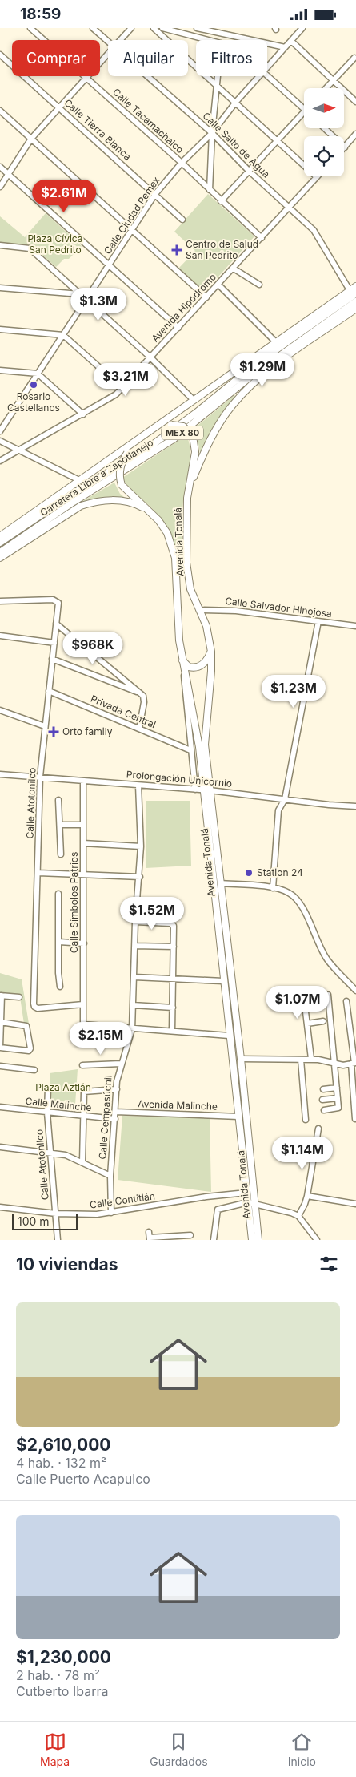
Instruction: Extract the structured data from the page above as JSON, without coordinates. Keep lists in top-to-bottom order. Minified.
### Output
{"streets":{"main road":["MEX 80","Carretera Libre a Zapotlanejo","Avenida Tonalá"],"street":["Calle Tacamachalco","Calle Tierra Blanca","Calle Salto de Agua","Calle Ciudad Pemex","Avenida Hipódromo","Calle Salvador Hinojosa","Privada Central","Prolongación Unicornio","Calle Atotonilco","Calle Símbolos Patrios","Calle Malinche","Avenida Malinche","Calle Cempasúchil","Calle Contitlán"]},"crossings":[["Calle Tacamachalco","Calle Ciudad Pemex"],["Calle Tacamachalco","Avenida Hipódromo"],["Calle Tierra Blanca","Calle Ciudad Pemex"],["Calle Salto de Agua","Calle Ciudad Pemex"],["Calle Salto de Agua","Avenida Hipódromo"],["Calle Salto de Agua","Carretera Libre a Zapotlanejo"],["Carretera Libre a Zapotlanejo","Avenida Tonalá"],["Avenida Tonalá","Calle Salvador Hinojosa"],["Avenida Tonalá","Prolongación Unicornio"],["Avenida Tonalá","Avenida Malinche"],["Avenida Tonalá","Calle Contitlán"],["Privada Central","Calle Atotonilco"],["Prolongación Unicornio","Calle Atotonilco"],["Prolongación Unicornio","Calle Símbolos Patrios"],["Prolongación Unicornio","Calle Cempasúchil"],["Calle Atotonilco","Calle Símbolos Patrios"],["Calle Atotonilco","Calle Malinche"],["Calle Atotonilco","Calle Contitlán"],["Calle Símbolos Patrios","Calle Cempasúchil"],["Calle Malinche","Calle Cempasúchil"],["Avenida Malinche","Calle Cempasúchil"],["Calle Cempasúchil","Calle Contitlán"]],"parks":["Plaza Cívica San Pedrito","Plaza Aztlán"],"places":{"health":["Centro de Salud San Pedrito","Orto family"],"other":["Rosario Castellanos","Station 24"]},"scale_bar":"100 m","north":"right","page":{"status":"18:59","chip":["Comprar","Alquilar","Filtros"],"price":["$2.61M","$1.3M","$1.29M","$3.21M","$968K","$1.23M","$1.52M","$1.07M","$2.15M","$1.14M"],"scale":"100 m","heading":"10 viviendas","list":[{"name":"$2,610,000","note":"4 hab. · 132 m² · Calle Puerto Acapulco"},{"name":"$1,230,000","note":"2 hab. · 78 m² · Cutberto Ibarra"}],"tabs":["Mapa","Guardados","Inicio"]}}
